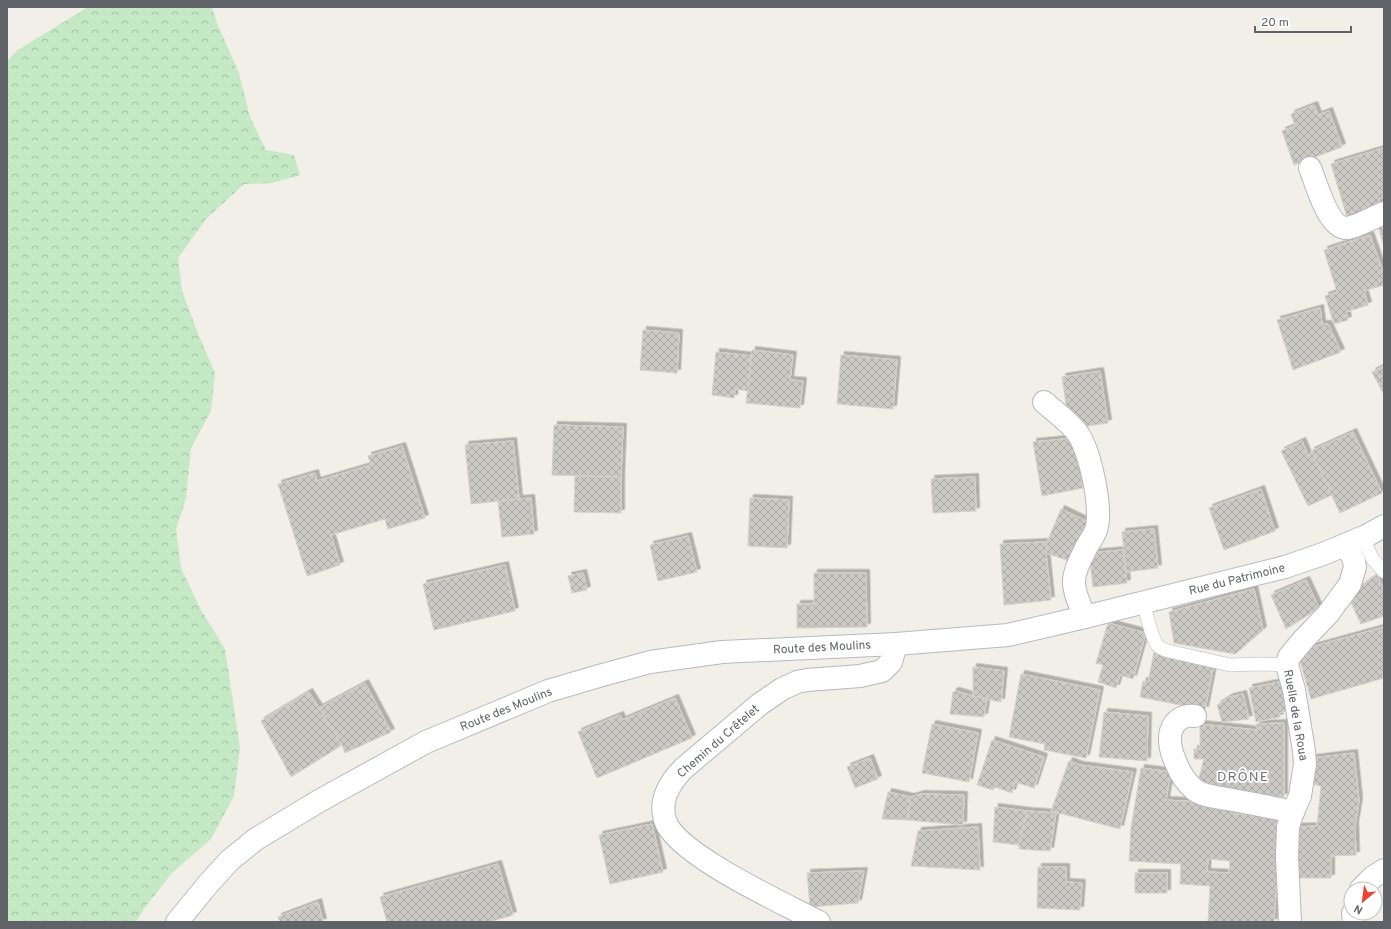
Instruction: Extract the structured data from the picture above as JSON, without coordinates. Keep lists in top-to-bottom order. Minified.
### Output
{"streets":{"street":["Rue du Patrimoine","Route des Moulins","Ruelle de la Roua","Chemin du Crêtelet"]},"crossings":[["Rue du Patrimoine","Route des Moulins"],["Rue du Patrimoine","Ruelle de la Roua"],["Rue du Patrimoine","Chemin du Crêtelet"],["Route des Moulins","Chemin du Crêtelet"]],"districts":["DRÔNE"],"scale_bar":"20 m","north":"bottom left"}
